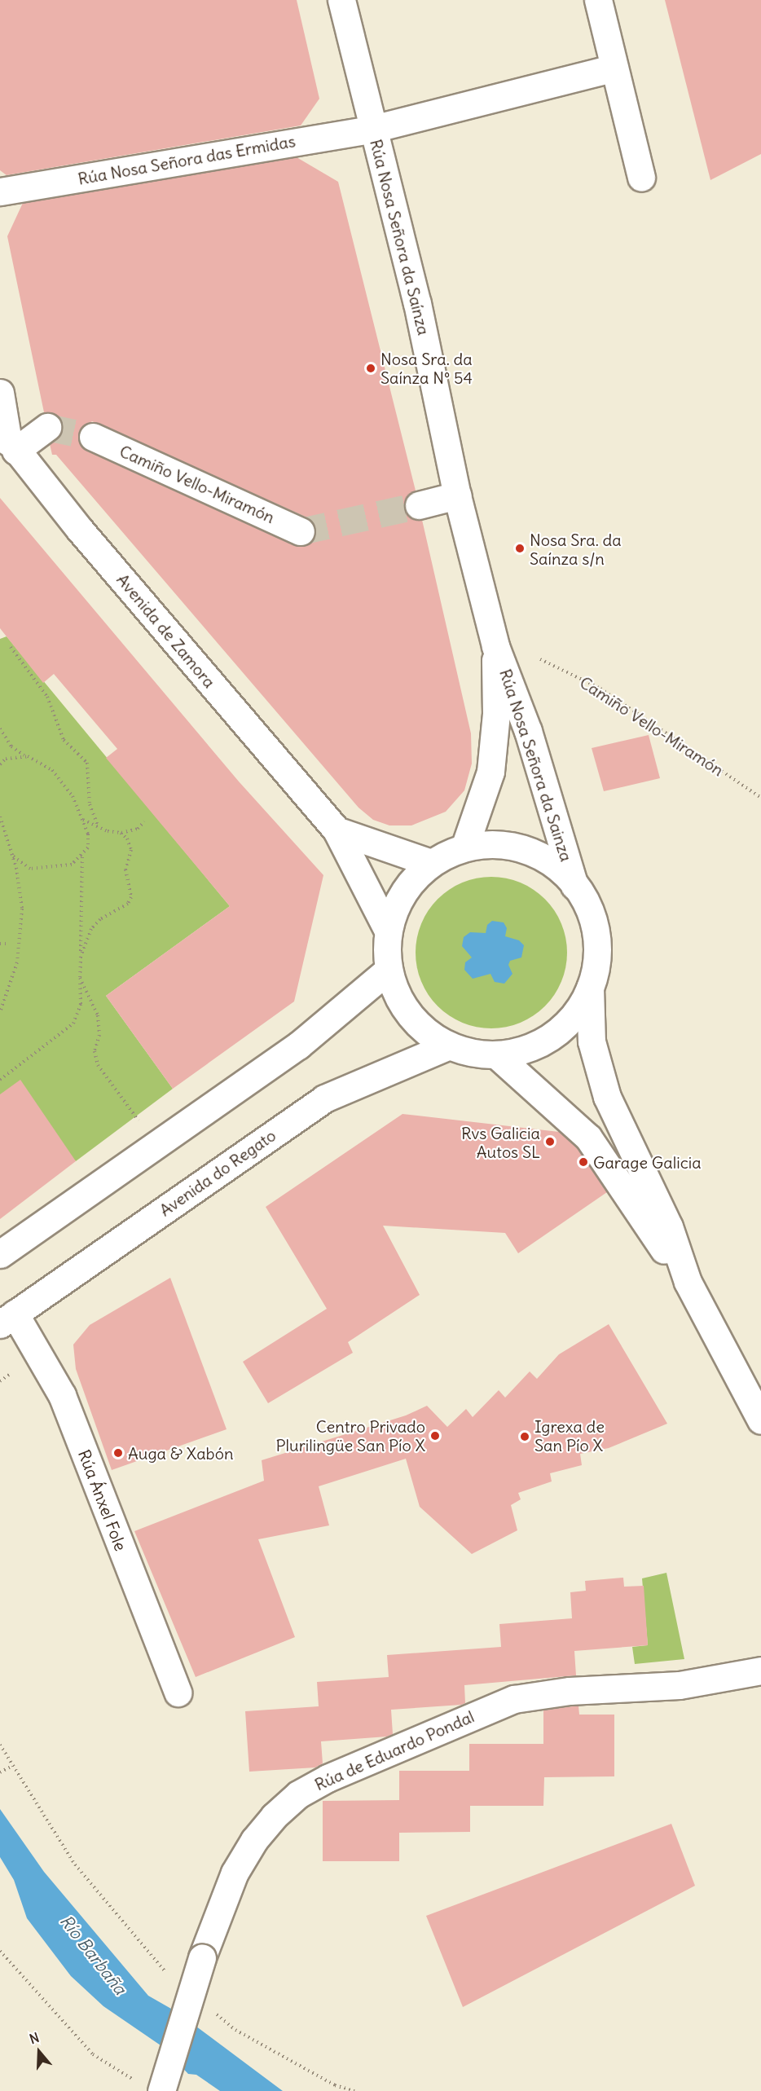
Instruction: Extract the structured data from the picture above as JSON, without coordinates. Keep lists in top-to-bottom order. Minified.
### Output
{"streets":{"street":["Rúa Nosa Señora das Ermidas","Rúa Nosa Señora da Saínza","Camiño Vello-Miramón","Avenida de Zamora","Rúa Nosa Señora da Sainza","Avenida do Regato","Rúa Ánxel Fole","Rúa de Eduardo Pondal"]},"crossings":[["Rúa Nosa Señora das Ermidas","Rúa Nosa Señora da Saínza"],["Rúa Nosa Señora da Saínza","Rúa Nosa Señora da Sainza"],["Avenida do Regato","Rúa Ánxel Fole"]],"water":["Río Barbaña"],"places":["Nosa Sra. da Saínza Nº 54","Nosa Sra. da Saínza s/n","Rvs Galicia Autos SL","Garage Galicia","Centro Privado Plurilingüe San Pío X","Igrexa de San Pío X","Auga & Xabón"],"north":"top"}
